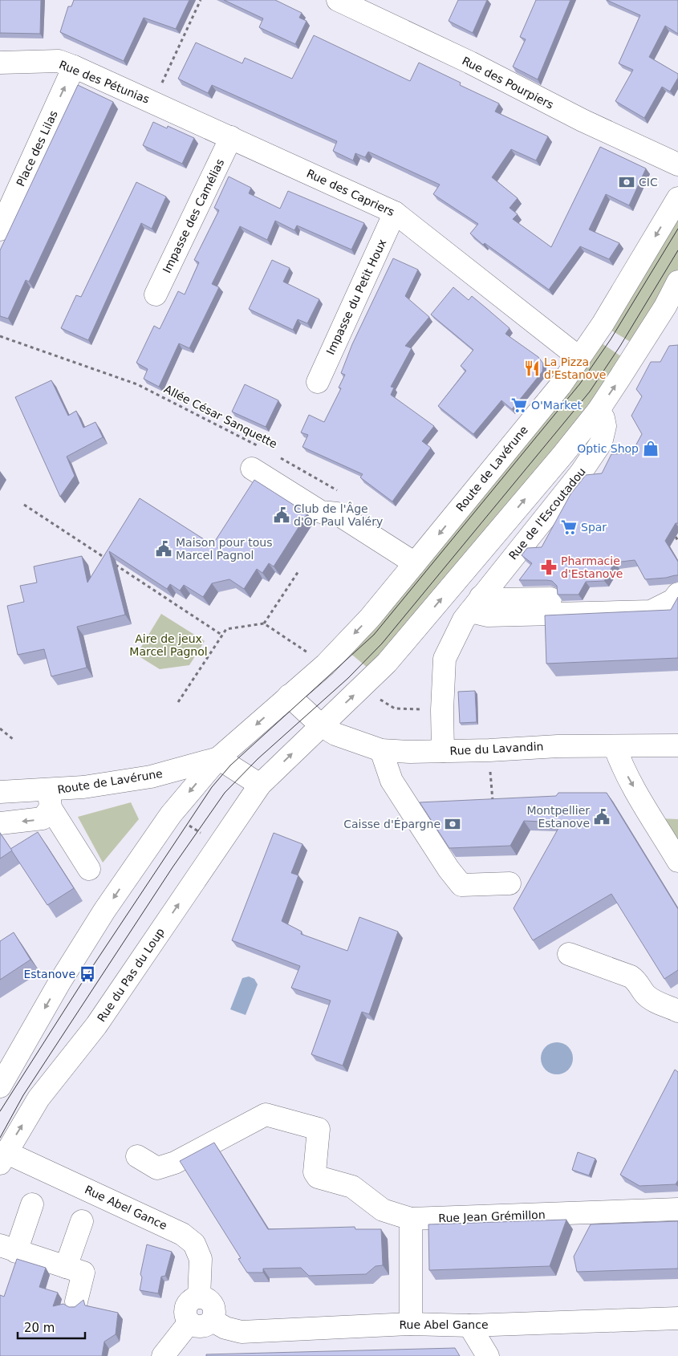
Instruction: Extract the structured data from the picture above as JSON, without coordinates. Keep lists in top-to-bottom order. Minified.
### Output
{"streets":{"street":["Rue des Pétunias","Rue des Pourpiers","Place des Lilas","Rue des Capriers","Impasse des Camélias","Impasse du Petit Houx","Route de Lavérune","Rue de l'Escoutadou","Rue du Lavandin","Rue du Pas du Loup","Rue Abel Gance","Rue Jean Grémillon"],"path":["Allée César Sanquette"]},"crossings":[["Rue des Pétunias","Place des Lilas"],["Rue des Pétunias","Rue des Capriers"],["Rue des Capriers","Impasse des Camélias"],["Rue des Capriers","Impasse du Petit Houx"],["Rue des Capriers","Route de Lavérune"],["Rue de l'Escoutadou","Rue du Lavandin"],["Rue du Pas du Loup","Rue Abel Gance"]],"one_way":["Place des Lilas"],"parks":["Aire de jeux Marcel Pagnol"],"places":{"bank":["CIC","Caisse d'Épargne"],"restaurant":["La Pizza d'Estanove"],"supermarket":["O'Market","Spar"],"shop":["Optic Shop"],"public building":["Club de l'Âge d'Or Paul Valéry","Maison pour tous Marcel Pagnol","Montpellier Estanove"],"pharmacy":["Pharmacie d'Estanove"],"bus stop":["Estanove"]},"scale_bar":"20 m"}
